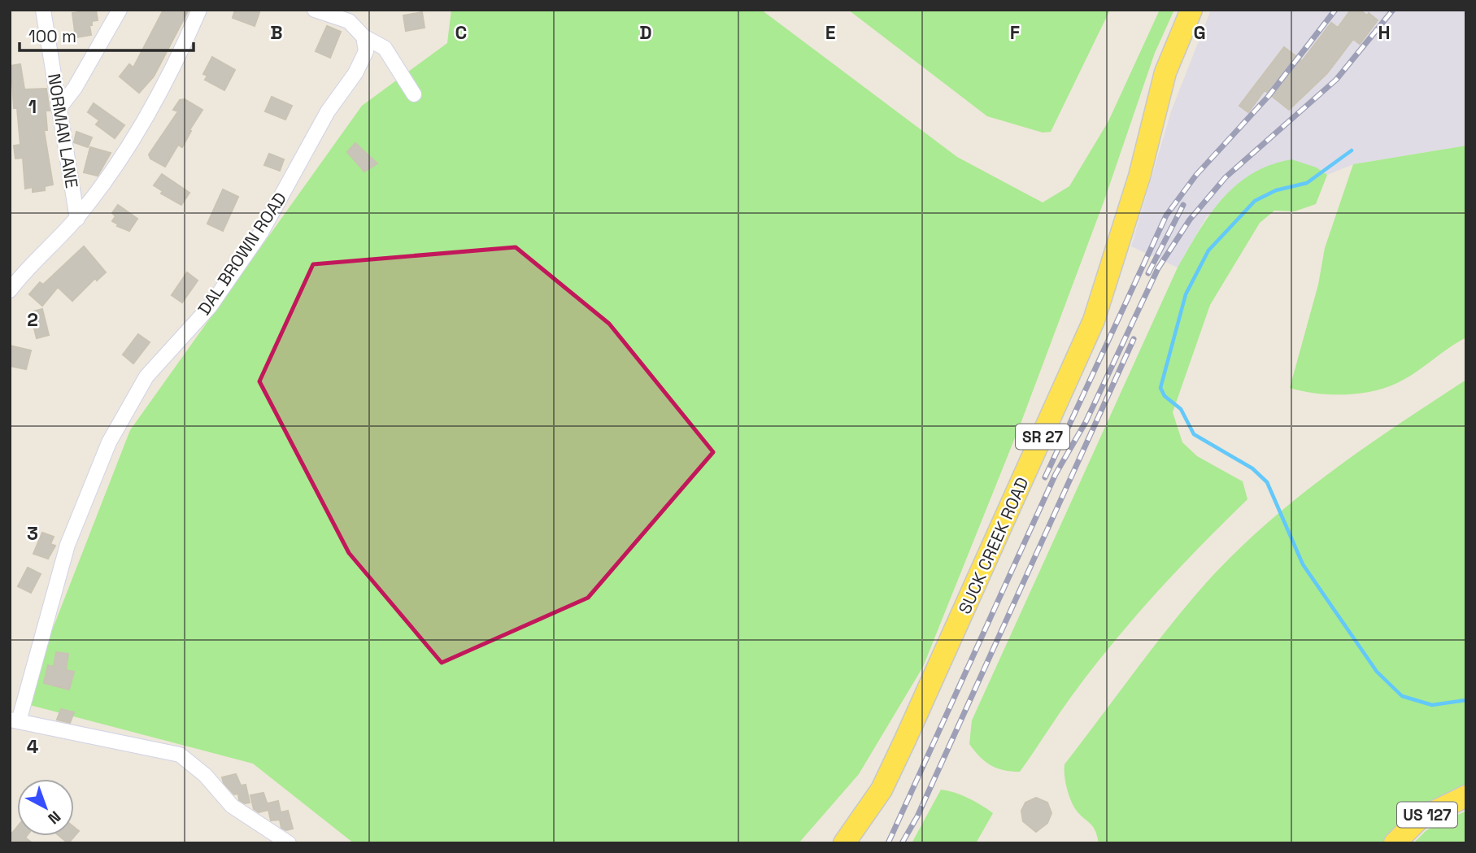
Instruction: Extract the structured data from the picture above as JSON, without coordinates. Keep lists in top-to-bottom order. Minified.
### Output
{"streets":{"main road":["SR 27","SUCK CREEK ROAD","US 127"],"street":["NORMAN LANE","DAL BROWN ROAD"]},"scale_bar":"100 m","north":"bottom right","grid":{"columns":["B","C","D","E","F","G","H"],"rows":["1","2","3","4"]}}
